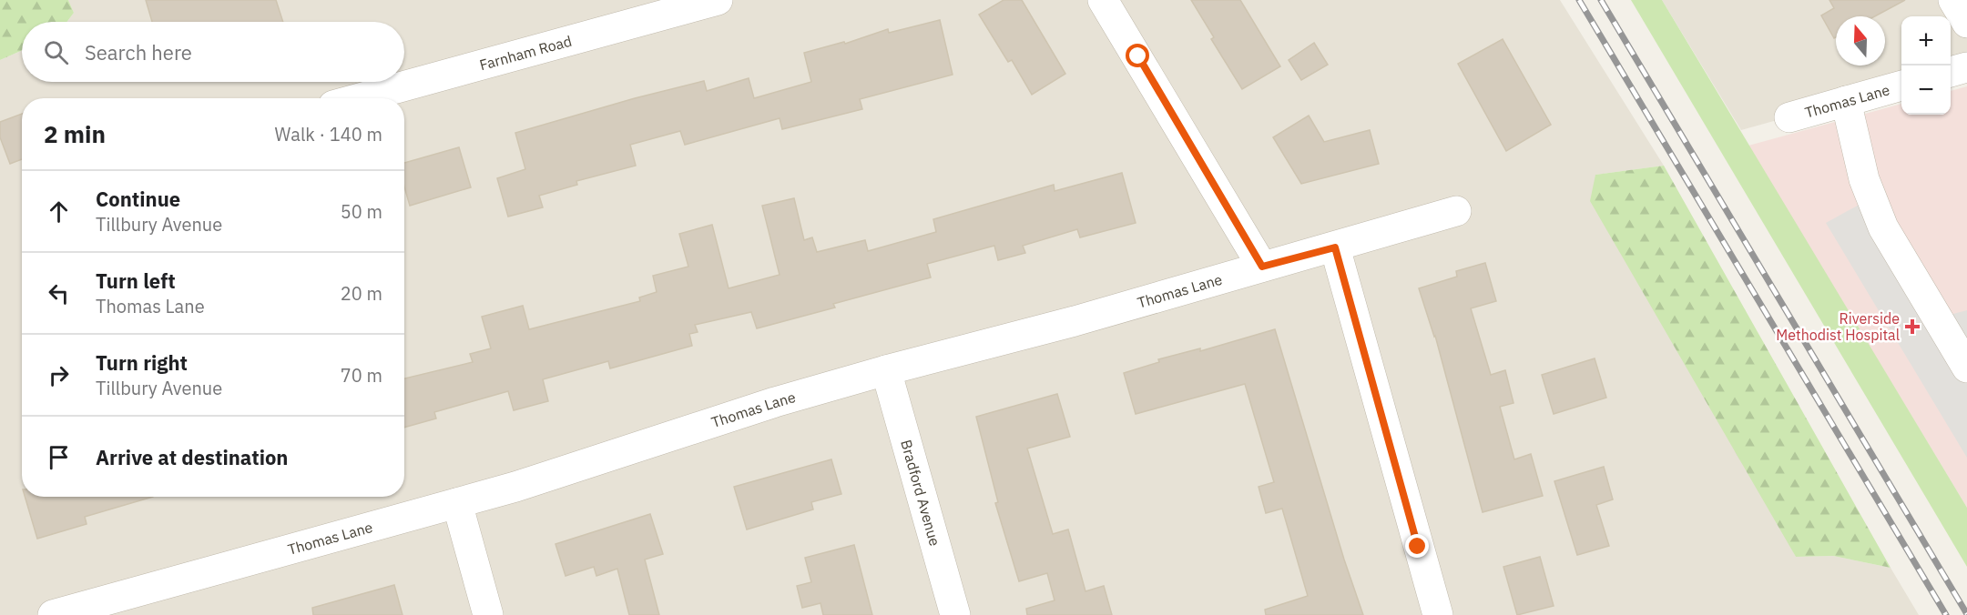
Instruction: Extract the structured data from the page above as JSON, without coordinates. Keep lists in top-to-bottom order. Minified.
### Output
{"streets":{"street":["Farnham Road","Thomas Lane","Bradford Avenue"]},"crossings":[["Thomas Lane","Bradford Avenue"]],"places":{"health":["Riverside Methodist Hospital"]},"north":"top","page":{"map_buttons":["+","−"],"search":"Search here","heading":["2 min","Walk · 140 m"],"list":[["Continue","Tillbury Avenue","50 m"],["Turn left","Thomas Lane","20 m"],["Turn right","Tillbury Avenue","70 m"],"Arrive at destination"]}}
